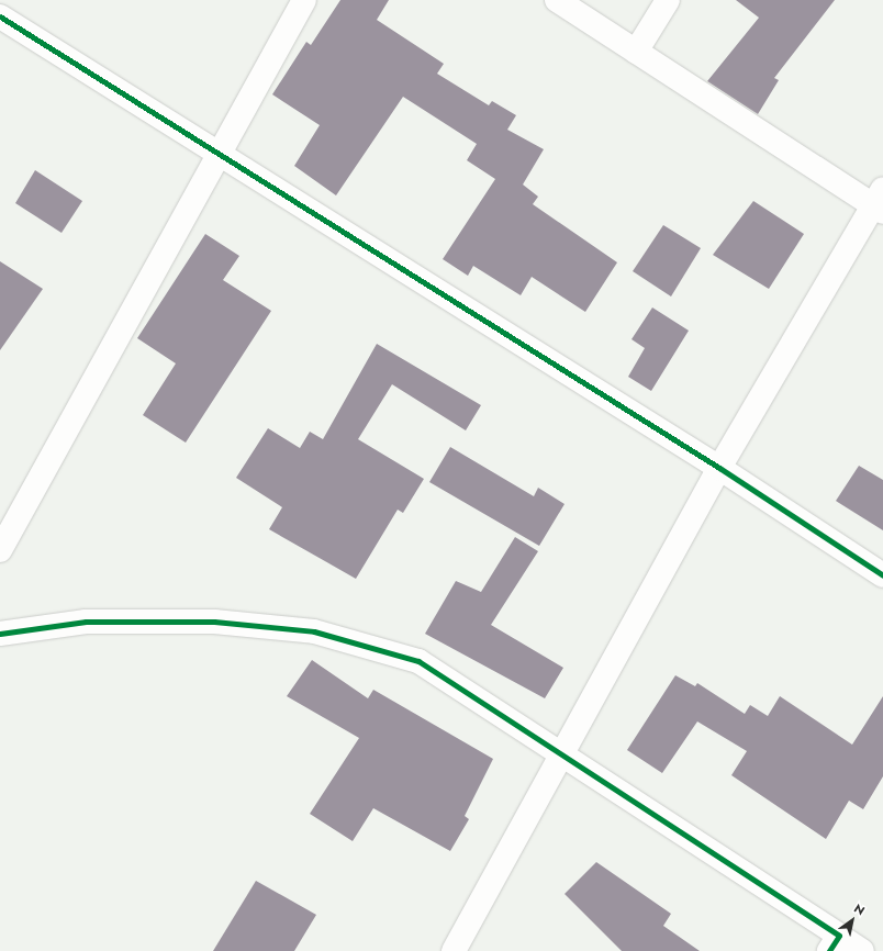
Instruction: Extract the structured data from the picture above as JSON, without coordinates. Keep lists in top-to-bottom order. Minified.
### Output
{"north":"top right"}
